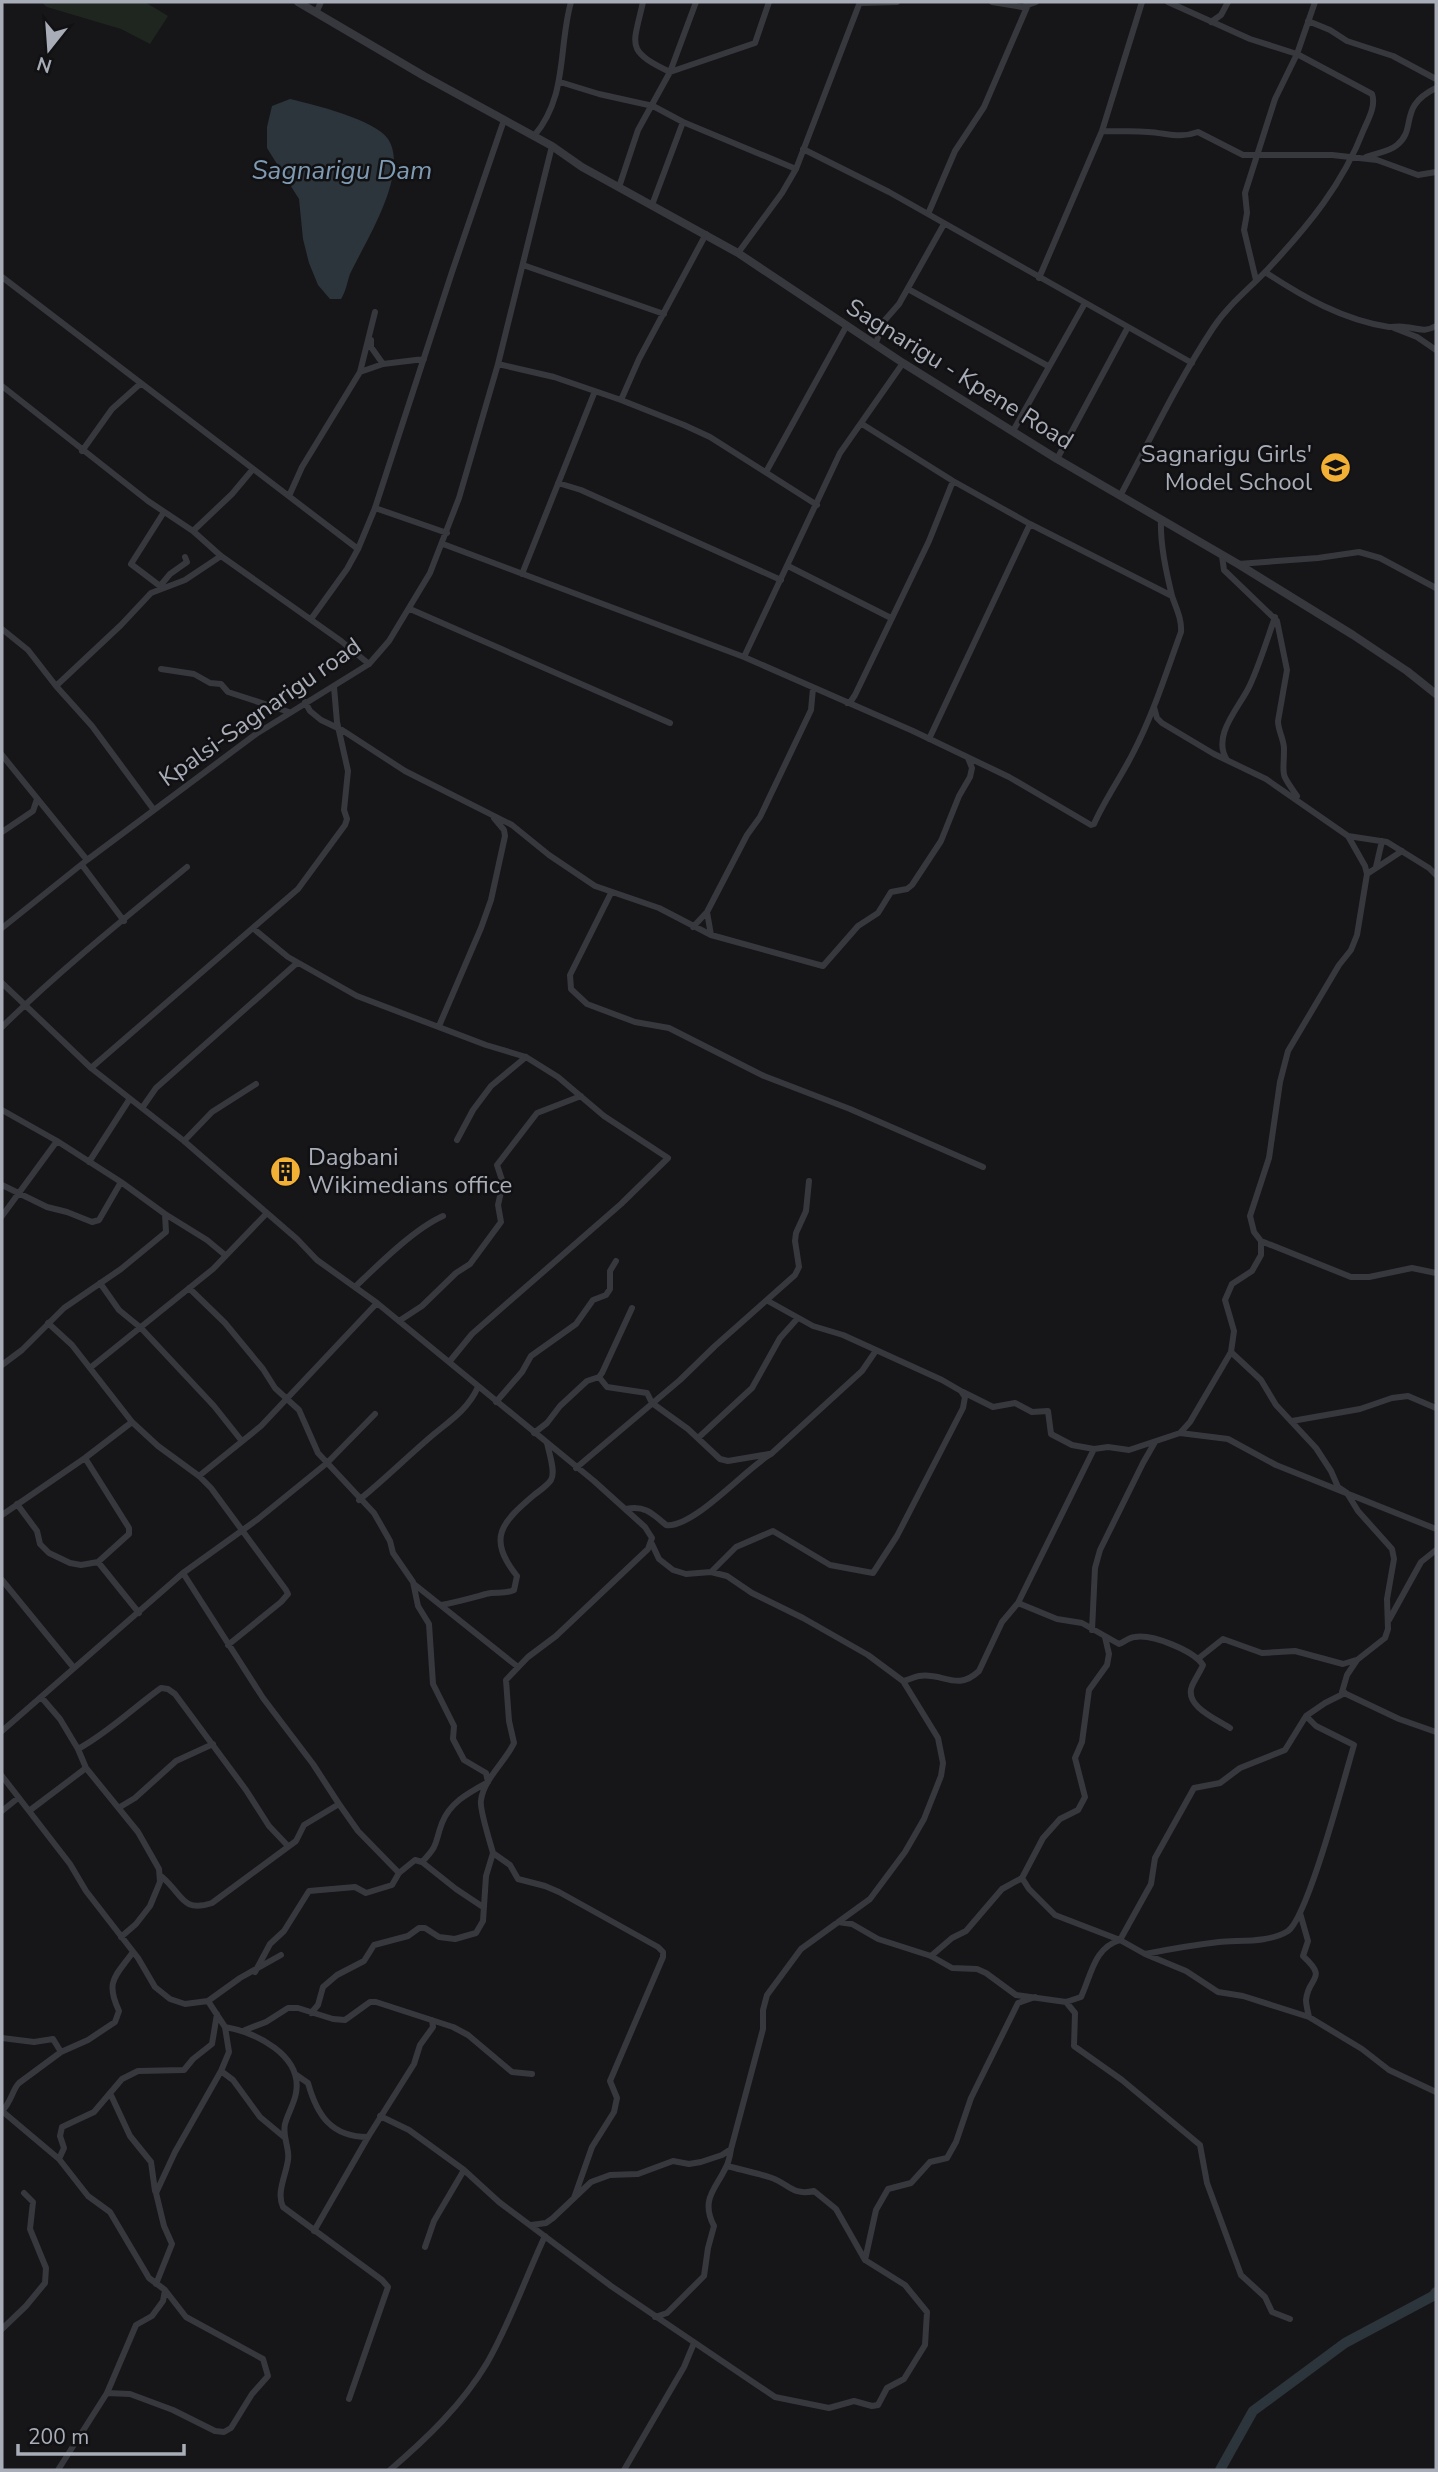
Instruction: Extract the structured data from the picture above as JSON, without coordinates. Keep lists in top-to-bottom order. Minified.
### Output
{"streets":{"street":["Sagnarigu - Kpene Road","Kpalsi-Sagnarigu road"]},"crossings":[["Sagnarigu - Kpene Road","Kpalsi-Sagnarigu road"]],"water":["Sagnarigu Dam"],"places":{"school or university":["Sagnarigu Girls' Model School"],"building":["Dagbani Wikimedians office"]},"scale_bar":"200 m","north":"bottom"}
